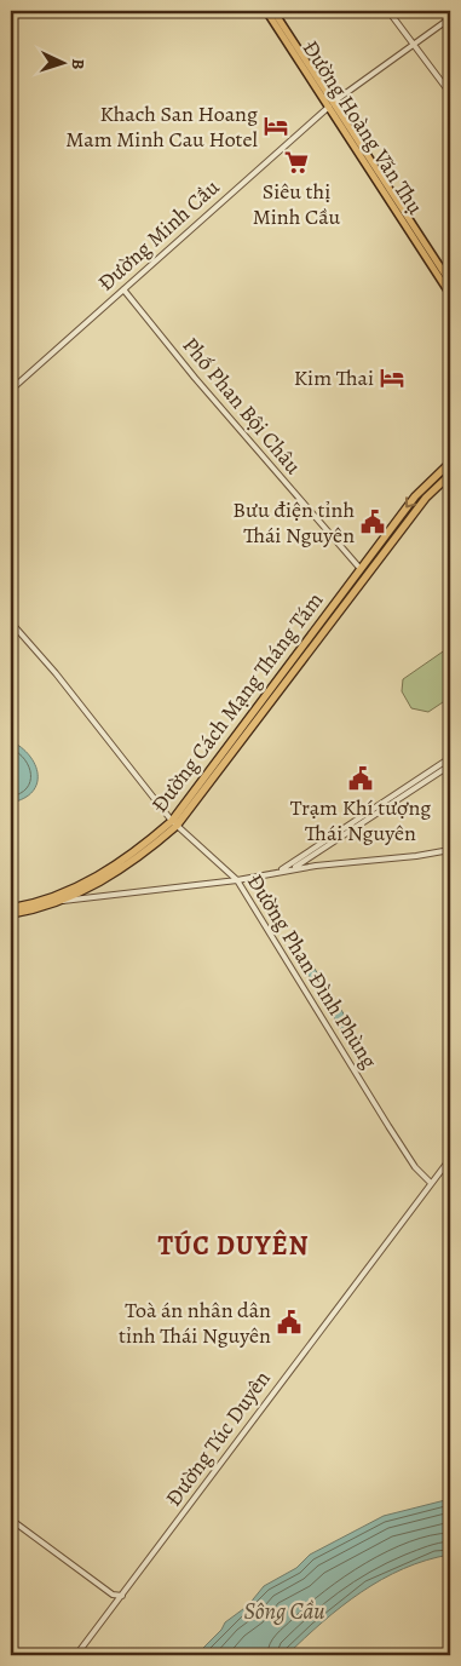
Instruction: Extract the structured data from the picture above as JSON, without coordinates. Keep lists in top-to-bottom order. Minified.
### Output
{"streets":{"highway":["Đường Cách Mạng Tháng Tám"],"main road":["Đường Hoàng Văn Thụ"],"street":["Đường Minh Cầu","Phố Phan Bội Châu","Đường Phan Đình Phùng","Đường Túc Duyên"]},"crossings":[["Đường Hoàng Văn Thụ","Đường Minh Cầu"],["Đường Minh Cầu","Phố Phan Bội Châu"],["Phố Phan Bội Châu","Đường Cách Mạng Tháng Tám"],["Đường Cách Mạng Tháng Tám","Đường Phan Đình Phùng"],["Đường Phan Đình Phùng","Đường Túc Duyên"]],"districts":["TÚC DUYÊN"],"water":["Sông Cầu"],"places":{"hotel":["Khach San Hoang Mam Minh Cau Hotel","Kim Thai"],"supermarket":["Siêu thị Minh Cầu"],"public building":["Bưu điện tỉnh Thái Nguyên","Trạm Khí tượng Thái Nguyên","Toà án nhân dân tỉnh Thái Nguyên"]},"north":"right"}
